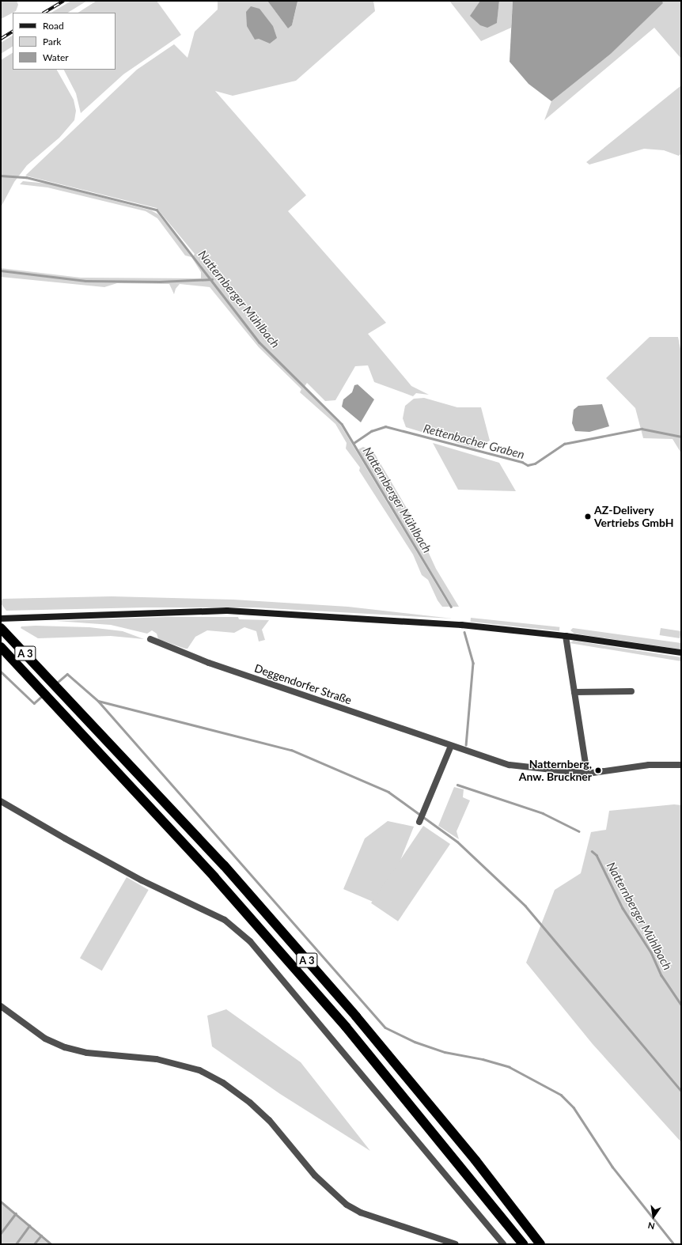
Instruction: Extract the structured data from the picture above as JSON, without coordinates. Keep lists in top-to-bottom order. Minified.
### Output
{"streets":{"highway":["A 3"],"street":["Deggendorfer Straße"]},"water":["Natternberger Mühlbach","Rettenbacher Graben"],"places":["AZ-Delivery Vertriebs GmbH","Natternberg, Anw. Bruckner"],"legend":["Road","Park","Water"],"north":"bottom"}
